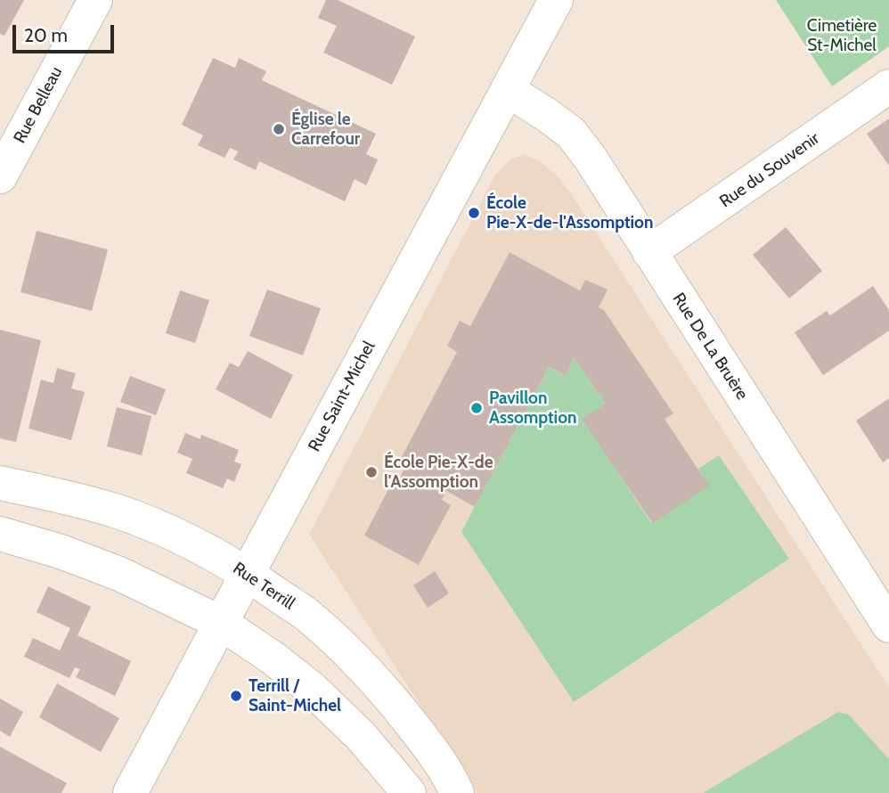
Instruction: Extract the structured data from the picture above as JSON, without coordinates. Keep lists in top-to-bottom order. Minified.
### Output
{"streets":{"street":["Rue Belleau","Rue du Souvenir","Rue De La Bruère","Rue Saint-Michel","Rue Terrill"]},"crossings":[["Rue du Souvenir","Rue De La Bruère"],["Rue De La Bruère","Rue Saint-Michel"],["Rue Saint-Michel","Rue Terrill"]],"parks":["Cimetière St-Michel"],"places":["Église le Carrefour","École Pie-X-de-l'Assomption","Pavillon Assomption","École Pie-X-de l'Assomption","Terrill / Saint-Michel"],"scale_bar":"20 m"}
